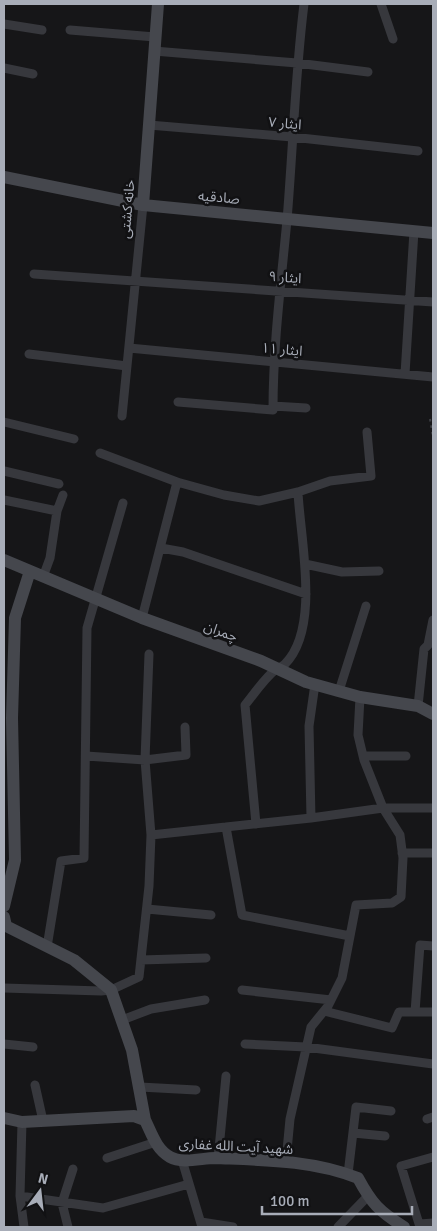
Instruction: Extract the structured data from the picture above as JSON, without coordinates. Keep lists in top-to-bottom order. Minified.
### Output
{"streets":{"street":["ایثار ۷","صادقیه","خانه کشتی","ایثار ۹","ایثار ۱۱","چمران","شهید آیت الله غفاری"]},"crossings":[["ایثار ۷","خانه کشتی"],["صادقیه","خانه کشتی"],["خانه کشتی","ایثار ۹"],["خانه کشتی","ایثار ۱۱"]],"scale_bar":"100 m","north":"top"}
